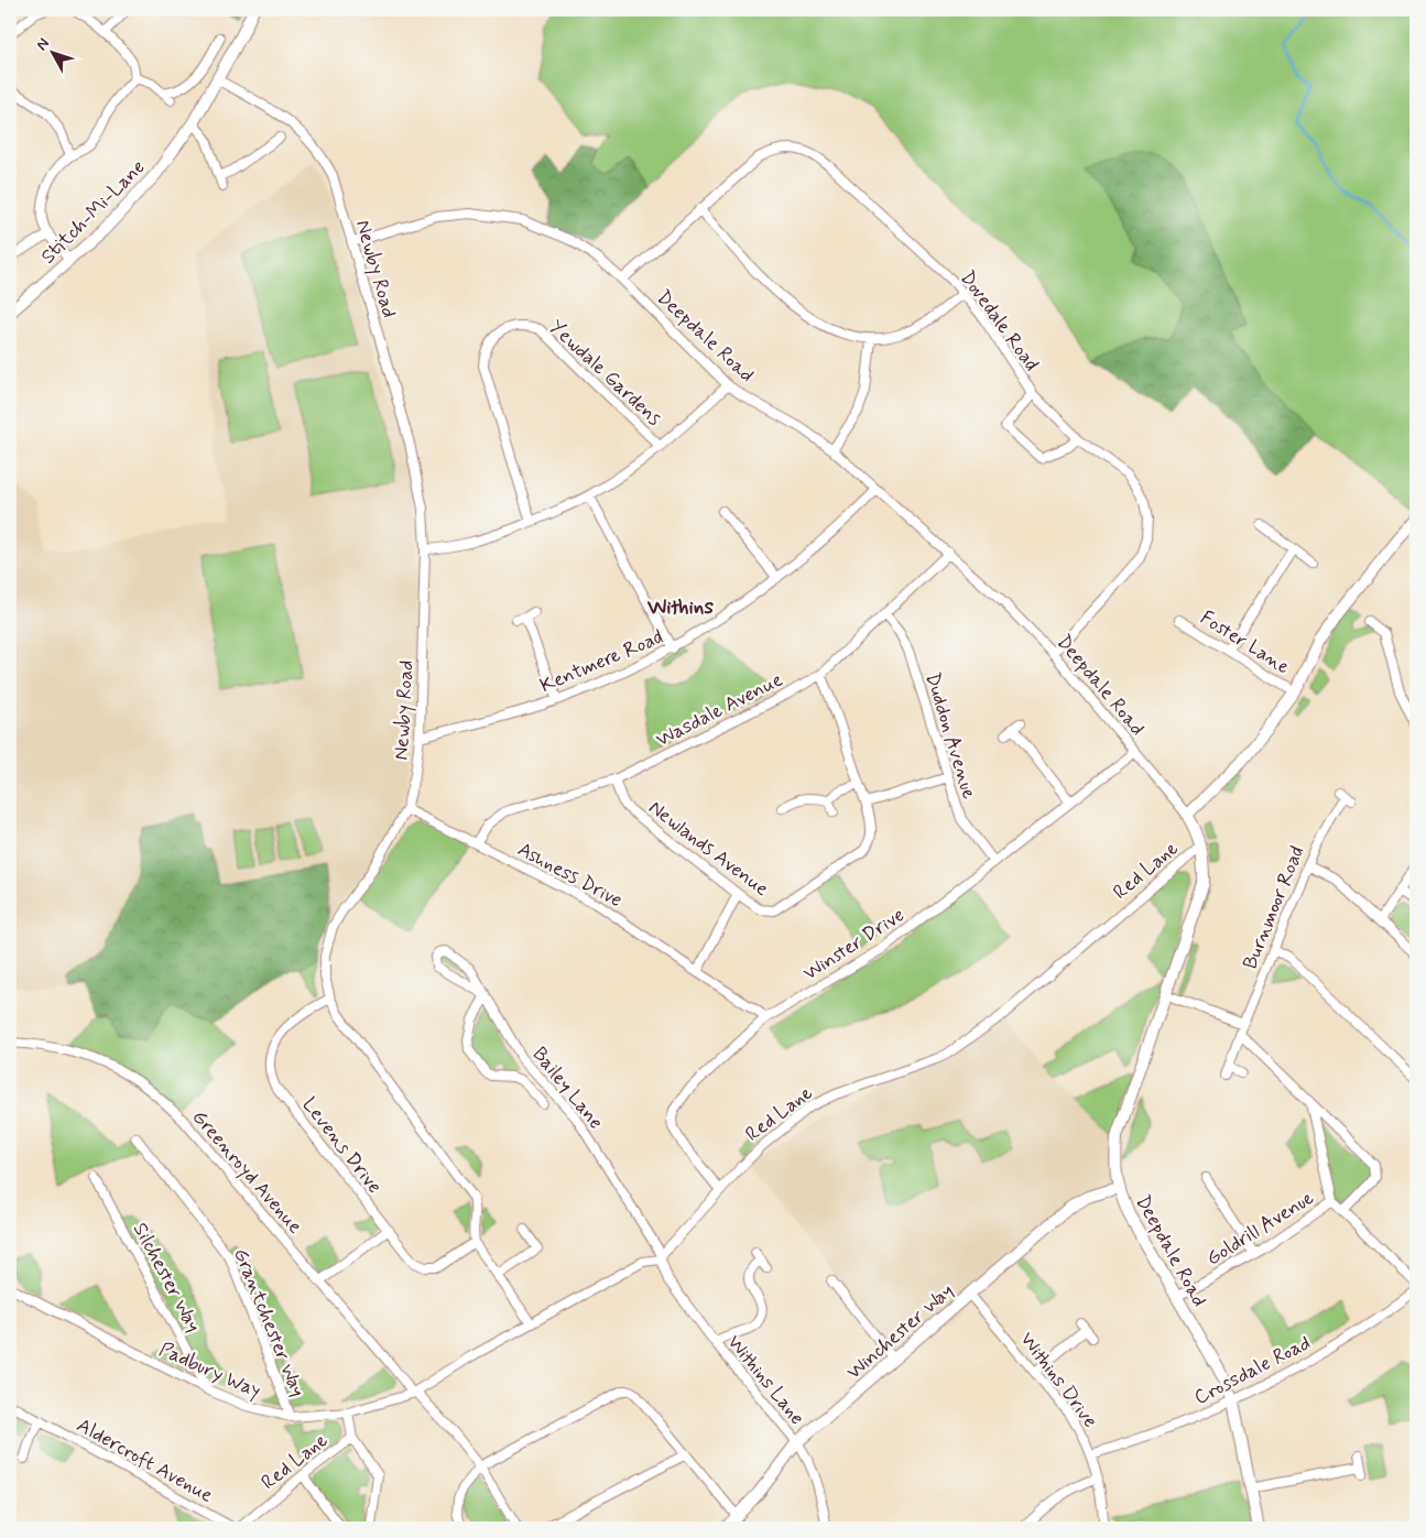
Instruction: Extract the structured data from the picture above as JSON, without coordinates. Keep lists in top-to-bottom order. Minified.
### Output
{"streets":{"street":["Stitch-Mi-Lane","Newby Road","Dovedale Road","Deepdale Road","Yewdale Gardens","Foster Lane","Kentmere Road","Wasdale Avenue","Duddon Avenue","Newlands Avenue","Red Lane","Ashness Drive","Burnmoor Road","Winster Drive","Bailey Lane","Levens Drive","Greenroyd Avenue","Goldrill Avenue","Silchester Way","Grantchester Way","Winchester Way","Padbury Way","Crossdale Road","Withins Lane","Withins Drive","Aldercroft Avenue"]},"crossings":[["Stitch-Mi-Lane","Newby Road"],["Newby Road","Deepdale Road"],["Newby Road","Kentmere Road"],["Newby Road","Ashness Drive"],["Newby Road","Levens Drive"],["Dovedale Road","Deepdale Road"],["Deepdale Road","Kentmere Road"],["Deepdale Road","Wasdale Avenue"],["Deepdale Road","Red Lane"],["Deepdale Road","Winster Drive"],["Deepdale Road","Goldrill Avenue"],["Deepdale Road","Winchester Way"],["Deepdale Road","Crossdale Road"],["Foster Lane","Red Lane"],["Wasdale Avenue","Duddon Avenue"],["Wasdale Avenue","Newlands Avenue"],["Wasdale Avenue","Ashness Drive"],["Duddon Avenue","Winster Drive"],["Red Lane","Winster Drive"],["Red Lane","Bailey Lane"],["Red Lane","Padbury Way"],["Red Lane","Withins Lane"],["Ashness Drive","Winster Drive"],["Bailey Lane","Withins Lane"],["Greenroyd Avenue","Padbury Way"],["Silchester Way","Padbury Way"],["Grantchester Way","Padbury Way"],["Winchester Way","Withins Lane"],["Winchester Way","Withins Drive"],["Crossdale Road","Withins Drive"]],"districts":["Withins"],"north":"top left"}
